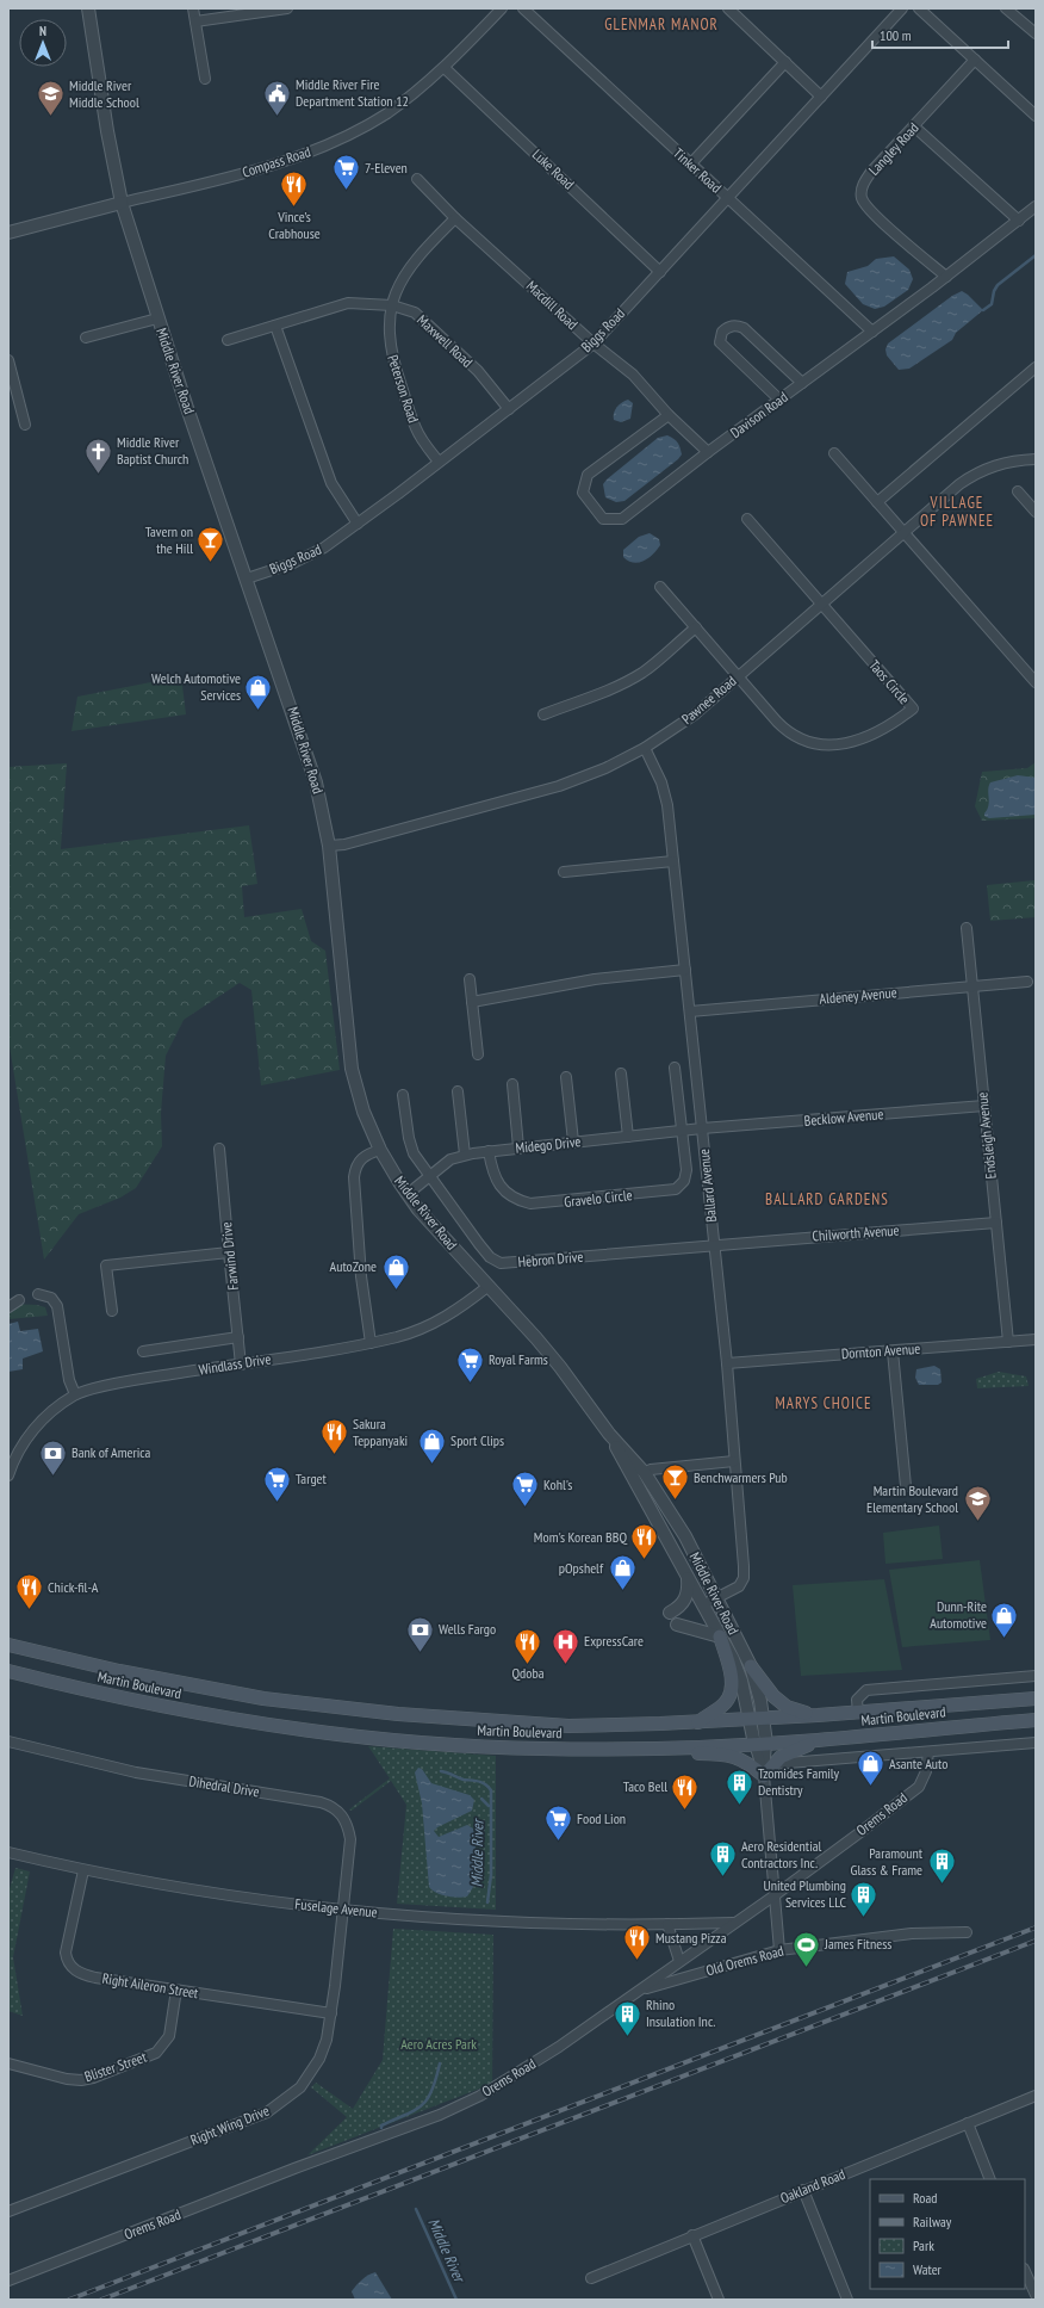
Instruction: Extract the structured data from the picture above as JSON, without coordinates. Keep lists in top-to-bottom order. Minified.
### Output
{"streets":{"main road":["Martin Boulevard"],"street":["Langley Road","Compass Road","Luke Road","Tinker Road","Macdill Road","Biggs Road","Maxwell Road","Middle River Road","Peterson Road","Davison Road","Taos Circle","Pawnee Road","Aldeney Avenue","Becklow Avenue","Endsleigh Avenue","Midego Drive","Ballard Avenue","Gravelo Circle","Chilworth Avenue","Farwind Drive","Hebron Drive","Dornton Avenue","Windlass Drive","Dihedral Drive","Orems Road","Fuselage Avenue","Old Orems Road","Right Aileron Street","Blister Street","Right Wing Drive","Oakland Road"]},"crossings":[["Langley Road","Davison Road"],["Compass Road","Luke Road"],["Compass Road","Middle River Road"],["Luke Road","Biggs Road"],["Tinker Road","Biggs Road"],["Tinker Road","Davison Road"],["Macdill Road","Biggs Road"],["Macdill Road","Peterson Road"],["Macdill Road","Davison Road"],["Biggs Road","Maxwell Road"],["Biggs Road","Middle River Road"],["Biggs Road","Peterson Road"],["Maxwell Road","Peterson Road"],["Middle River Road","Pawnee Road"],["Middle River Road","Midego Drive"],["Middle River Road","Ballard Avenue"],["Middle River Road","Windlass Drive"],["Middle River Road","Martin Boulevard"],["Middle River Road","Orems Road"],["Middle River Road","Old Orems Road"],["Taos Circle","Pawnee Road"],["Pawnee Road","Ballard Avenue"],["Aldeney Avenue","Endsleigh Avenue"],["Aldeney Avenue","Ballard Avenue"],["Becklow Avenue","Endsleigh Avenue"],["Becklow Avenue","Midego Drive"],["Becklow Avenue","Ballard Avenue"],["Endsleigh Avenue","Chilworth Avenue"],["Endsleigh Avenue","Dornton Avenue"],["Midego Drive","Ballard Avenue"],["Midego Drive","Gravelo Circle"],["Midego Drive","Hebron Drive"],["Ballard Avenue","Chilworth Avenue"],["Ballard Avenue","Hebron Drive"],["Ballard Avenue","Dornton Avenue"],["Chilworth Avenue","Hebron Drive"],["Farwind Drive","Windlass Drive"],["Dihedral Drive","Fuselage Avenue"],["Dihedral Drive","Right Wing Drive"],["Orems Road","Fuselage Avenue"],["Orems Road","Old Orems Road"],["Fuselage Avenue","Right Aileron Street"],["Fuselage Avenue","Right Wing Drive"],["Right Aileron Street","Blister Street"],["Right Aileron Street","Right Wing Drive"]],"districts":["GLENMAR MANOR","VILLAGE OF PAWNEE","BALLARD GARDENS","MARYS CHOICE"],"water":["Middle River"],"parks":["Aero Acres Park"],"places":{"public building":["Middle River Fire Department Station 12"],"school or university":["Middle River Middle School","Martin Boulevard Elementary School"],"supermarket":["7-Eleven","Royal Farms","Target","Kohl's","Food Lion"],"restaurant":["Vince’s Crabhouse","Sakura Teppanyaki","Mom's Korean BBQ","Chick-fil-A","Qdoba","Taco Bell","Mustang Pizza"],"church":["Middle River Baptist Church"],"bar":["Tavern on the Hill","Benchwarmers Pub"],"shop":["Welch Automotive Services","AutoZone","Sport Clips","pOpshelf","Dunn-Rite Automotive","Asante Auto"],"bank":["Bank of America","Wells Fargo"],"hospital":["ExpressCare"],"building":["Tzomides Family Dentistry","Aero Residential Contractors Inc.","Paramount Glass & Frame","United Plumbing Services LLC","Rhino Insulation Inc."],"sports":["James Fitness"]},"legend":["Road","Railway","Park","Water"],"scale_bar":"100 m","north":"top"}
